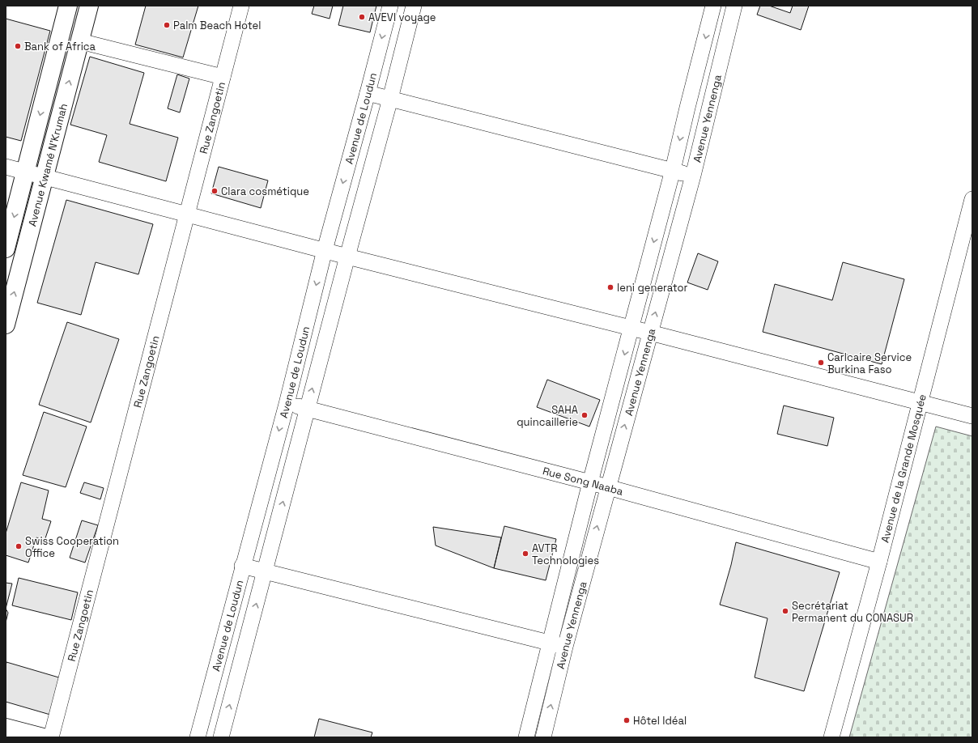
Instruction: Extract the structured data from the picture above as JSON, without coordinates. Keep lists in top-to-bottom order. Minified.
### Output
{"streets":{"main road":["Avenue Kwamé N'Krumah"],"street":["Rue Zangoetin","Avenue de Loudun","Avenue Yennenga","Avenue de la Grande Mosquée","Rue Song Naaba"]},"crossings":[["Avenue de Loudun","Rue Song Naaba"],["Avenue Yennenga","Rue Song Naaba"],["Avenue de la Grande Mosquée","Rue Song Naaba"]],"places":["AVEVI voyage","Palm Beach Hotel","Bank of Africa","Clara cosmétique","leni generator","Carlcaire Service Burkina Faso","SAHA quincaillerie","Swiss Cooperation Office","AVTR Technologies","Secrétariat Permanent du CONASUR","Hôtel Idéal"]}
